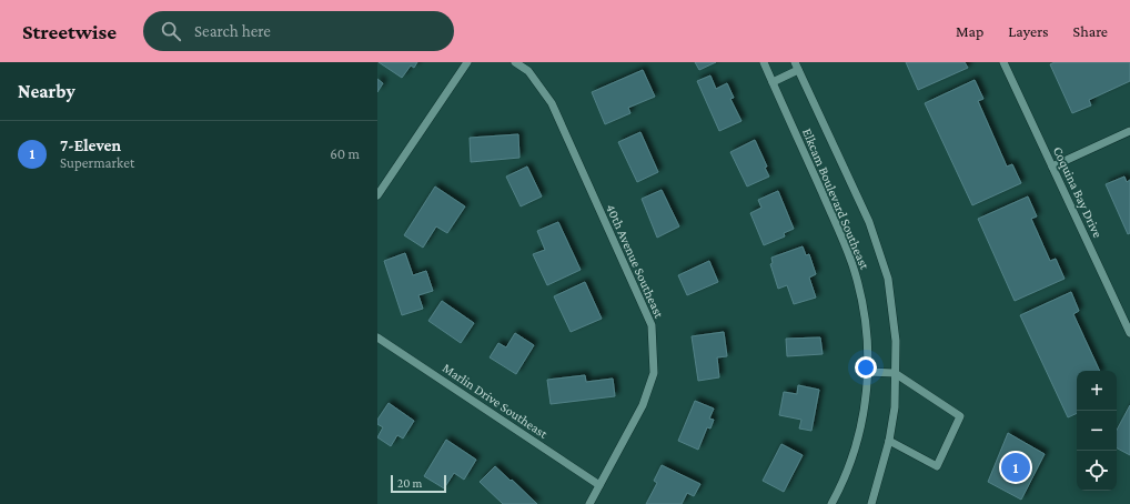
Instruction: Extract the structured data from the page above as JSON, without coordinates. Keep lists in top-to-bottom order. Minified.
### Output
{"streets":{"street":["Coquina Bay Drive","Elkcam Boulevard Southeast","40th Avenue Southeast","Marlin Drive Southeast"]},"crossings":[["40th Avenue Southeast","Marlin Drive Southeast"]],"scale_bar":"20 m","page":{"header":"Streetwise","search":"Search here","nav":["Map","Layers","Share"],"heading":"Nearby","list":[{"mark":"1","name":"7-Eleven","note":"Supermarket","value":"60 m"}],"map_buttons":["+","−"],"pins":"1","scale":"20 m"}}
